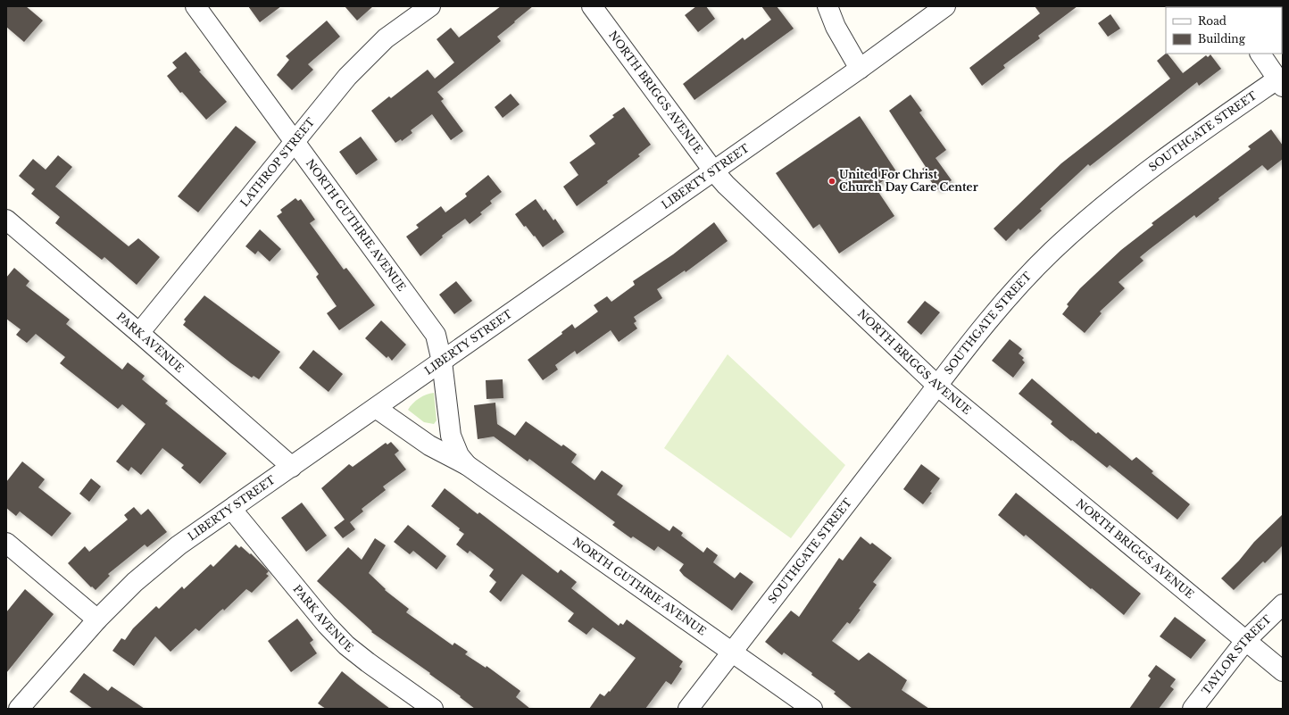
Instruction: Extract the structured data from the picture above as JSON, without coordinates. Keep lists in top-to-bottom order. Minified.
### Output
{"streets":{"street":["NORTH BRIGGS AVENUE","SOUTHGATE STREET","LATHROP STREET","LIBERTY STREET","NORTH GUTHRIE AVENUE","PARK AVENUE","TAYLOR STREET"]},"crossings":[["NORTH BRIGGS AVENUE","SOUTHGATE STREET"],["NORTH BRIGGS AVENUE","LIBERTY STREET"],["NORTH BRIGGS AVENUE","TAYLOR STREET"],["SOUTHGATE STREET","NORTH GUTHRIE AVENUE"],["LATHROP STREET","NORTH GUTHRIE AVENUE"],["LATHROP STREET","PARK AVENUE"],["LIBERTY STREET","NORTH GUTHRIE AVENUE"],["LIBERTY STREET","PARK AVENUE"]],"places":["United For Christ Church Day Care Center"],"legend":["Road","Building"]}
